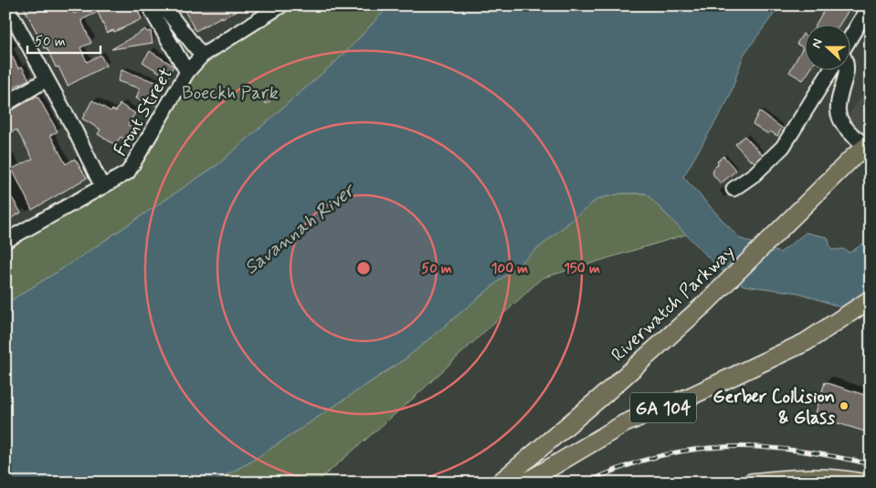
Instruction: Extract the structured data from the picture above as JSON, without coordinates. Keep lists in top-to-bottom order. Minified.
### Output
{"streets":{"main road":["Riverwatch Parkway","GA 104"],"street":["Front Street"]},"water":["Savannah River"],"parks":["Boeckh Park"],"places":["Gerber Collision & Glass"],"scale_bar":"50 m","north":"left","rings":["50 m","100 m","150 m"]}
